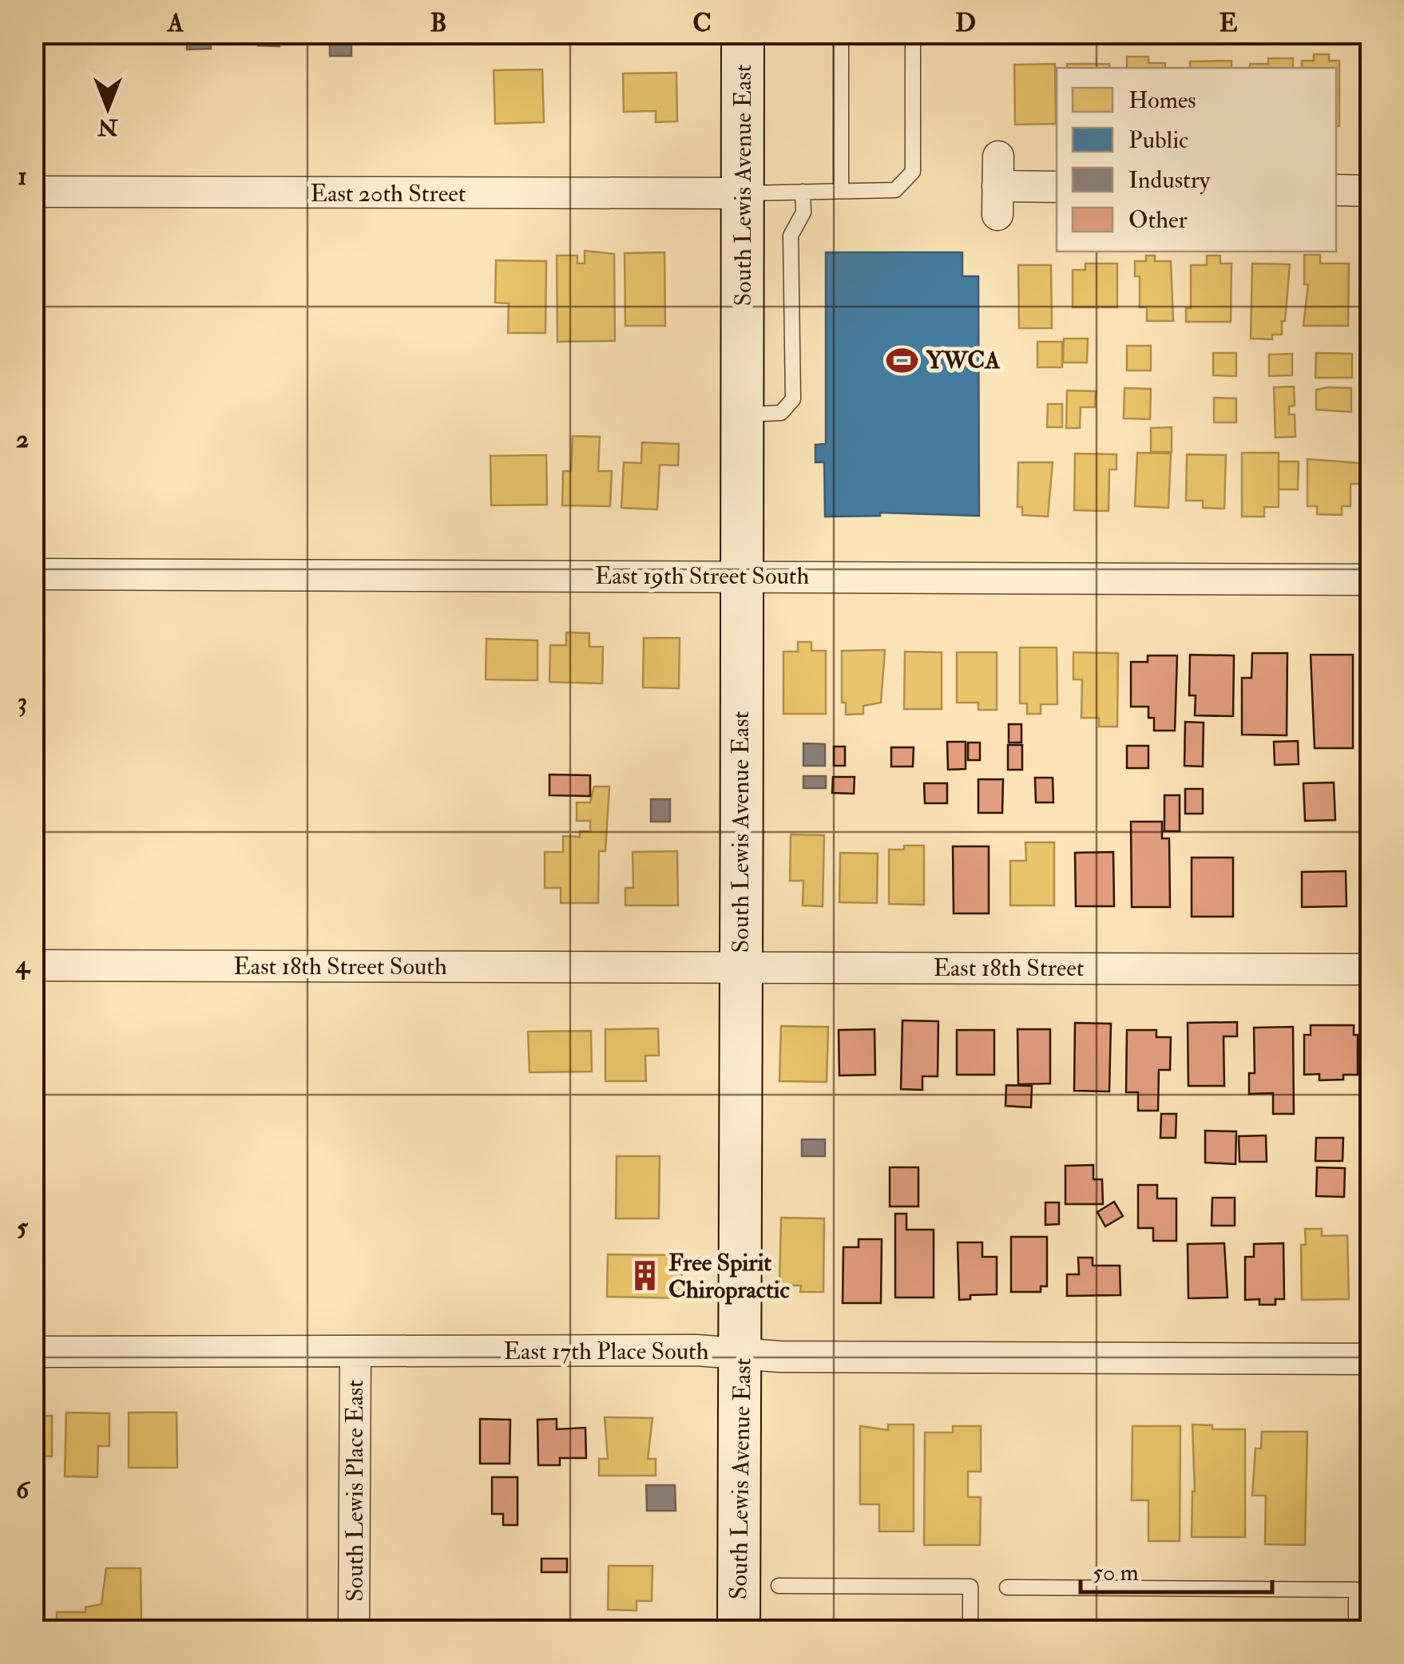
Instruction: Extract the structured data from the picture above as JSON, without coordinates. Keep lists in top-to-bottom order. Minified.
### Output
{"streets":{"main road":["South Lewis Avenue East"],"street":["East 20th Street","East 19th Street South","East 18th Street South","East 18th Street","East 17th Place South","South Lewis Place East"]},"crossings":[["South Lewis Avenue East","East 20th Street"],["South Lewis Avenue East","East 19th Street South"],["South Lewis Avenue East","East 18th Street"],["South Lewis Avenue East","East 17th Place South"],["East 18th Street South","East 18th Street"],["East 17th Place South","South Lewis Place East"]],"places":{"sports":["YWCA"],"building":["Free Spirit Chiropractic"]},"legend":["Homes","Public","Industry","Other"],"scale_bar":"50 m","north":"bottom","grid":{"columns":["A","B","C","D","E"],"rows":["1","2","3","4","5","6"]}}
